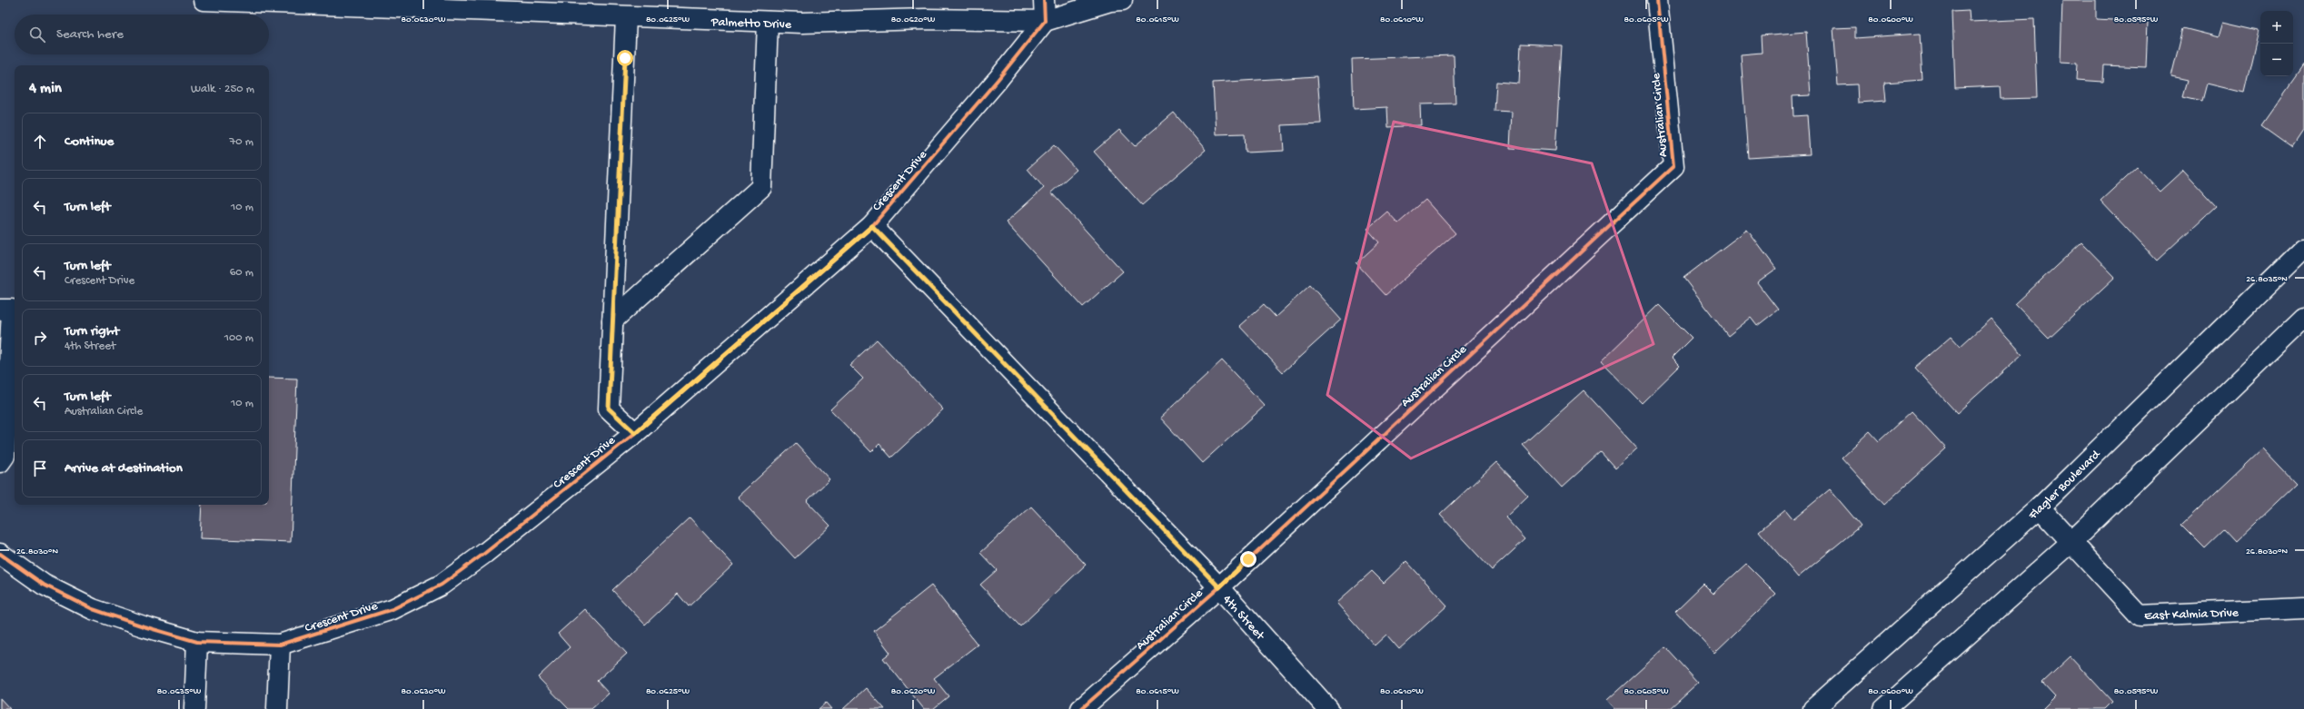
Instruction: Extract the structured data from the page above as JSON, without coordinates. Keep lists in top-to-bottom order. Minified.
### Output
{"streets":{"street":["Palmetto Drive","Australian Circle","Crescent Drive","Flagler Boulevard","East Kalmia Drive","4th Street"]},"crossings":[["Palmetto Drive","Crescent Drive"],["Australian Circle","4th Street"],["Crescent Drive","4th Street"],["Flagler Boulevard","East Kalmia Drive"]],"page":{"map_buttons":["+","−"],"search":"Search here","heading":["4 min","Walk · 250 m"],"list":[["Continue","70 m"],["Turn left","10 m"],["Turn left","Crescent Drive","60 m"],["Turn right","4th Street","100 m"],["Turn left","Australian Circle","10 m"],"Arrive at destination"]},"coordinates":["80.0630°W","80.0625°W","80.0620°W","80.0615°W","80.0610°W","80.0605°W","80.0600°W","80.0595°W","26.8035°N","26.8030°N","80.0635°W"]}
